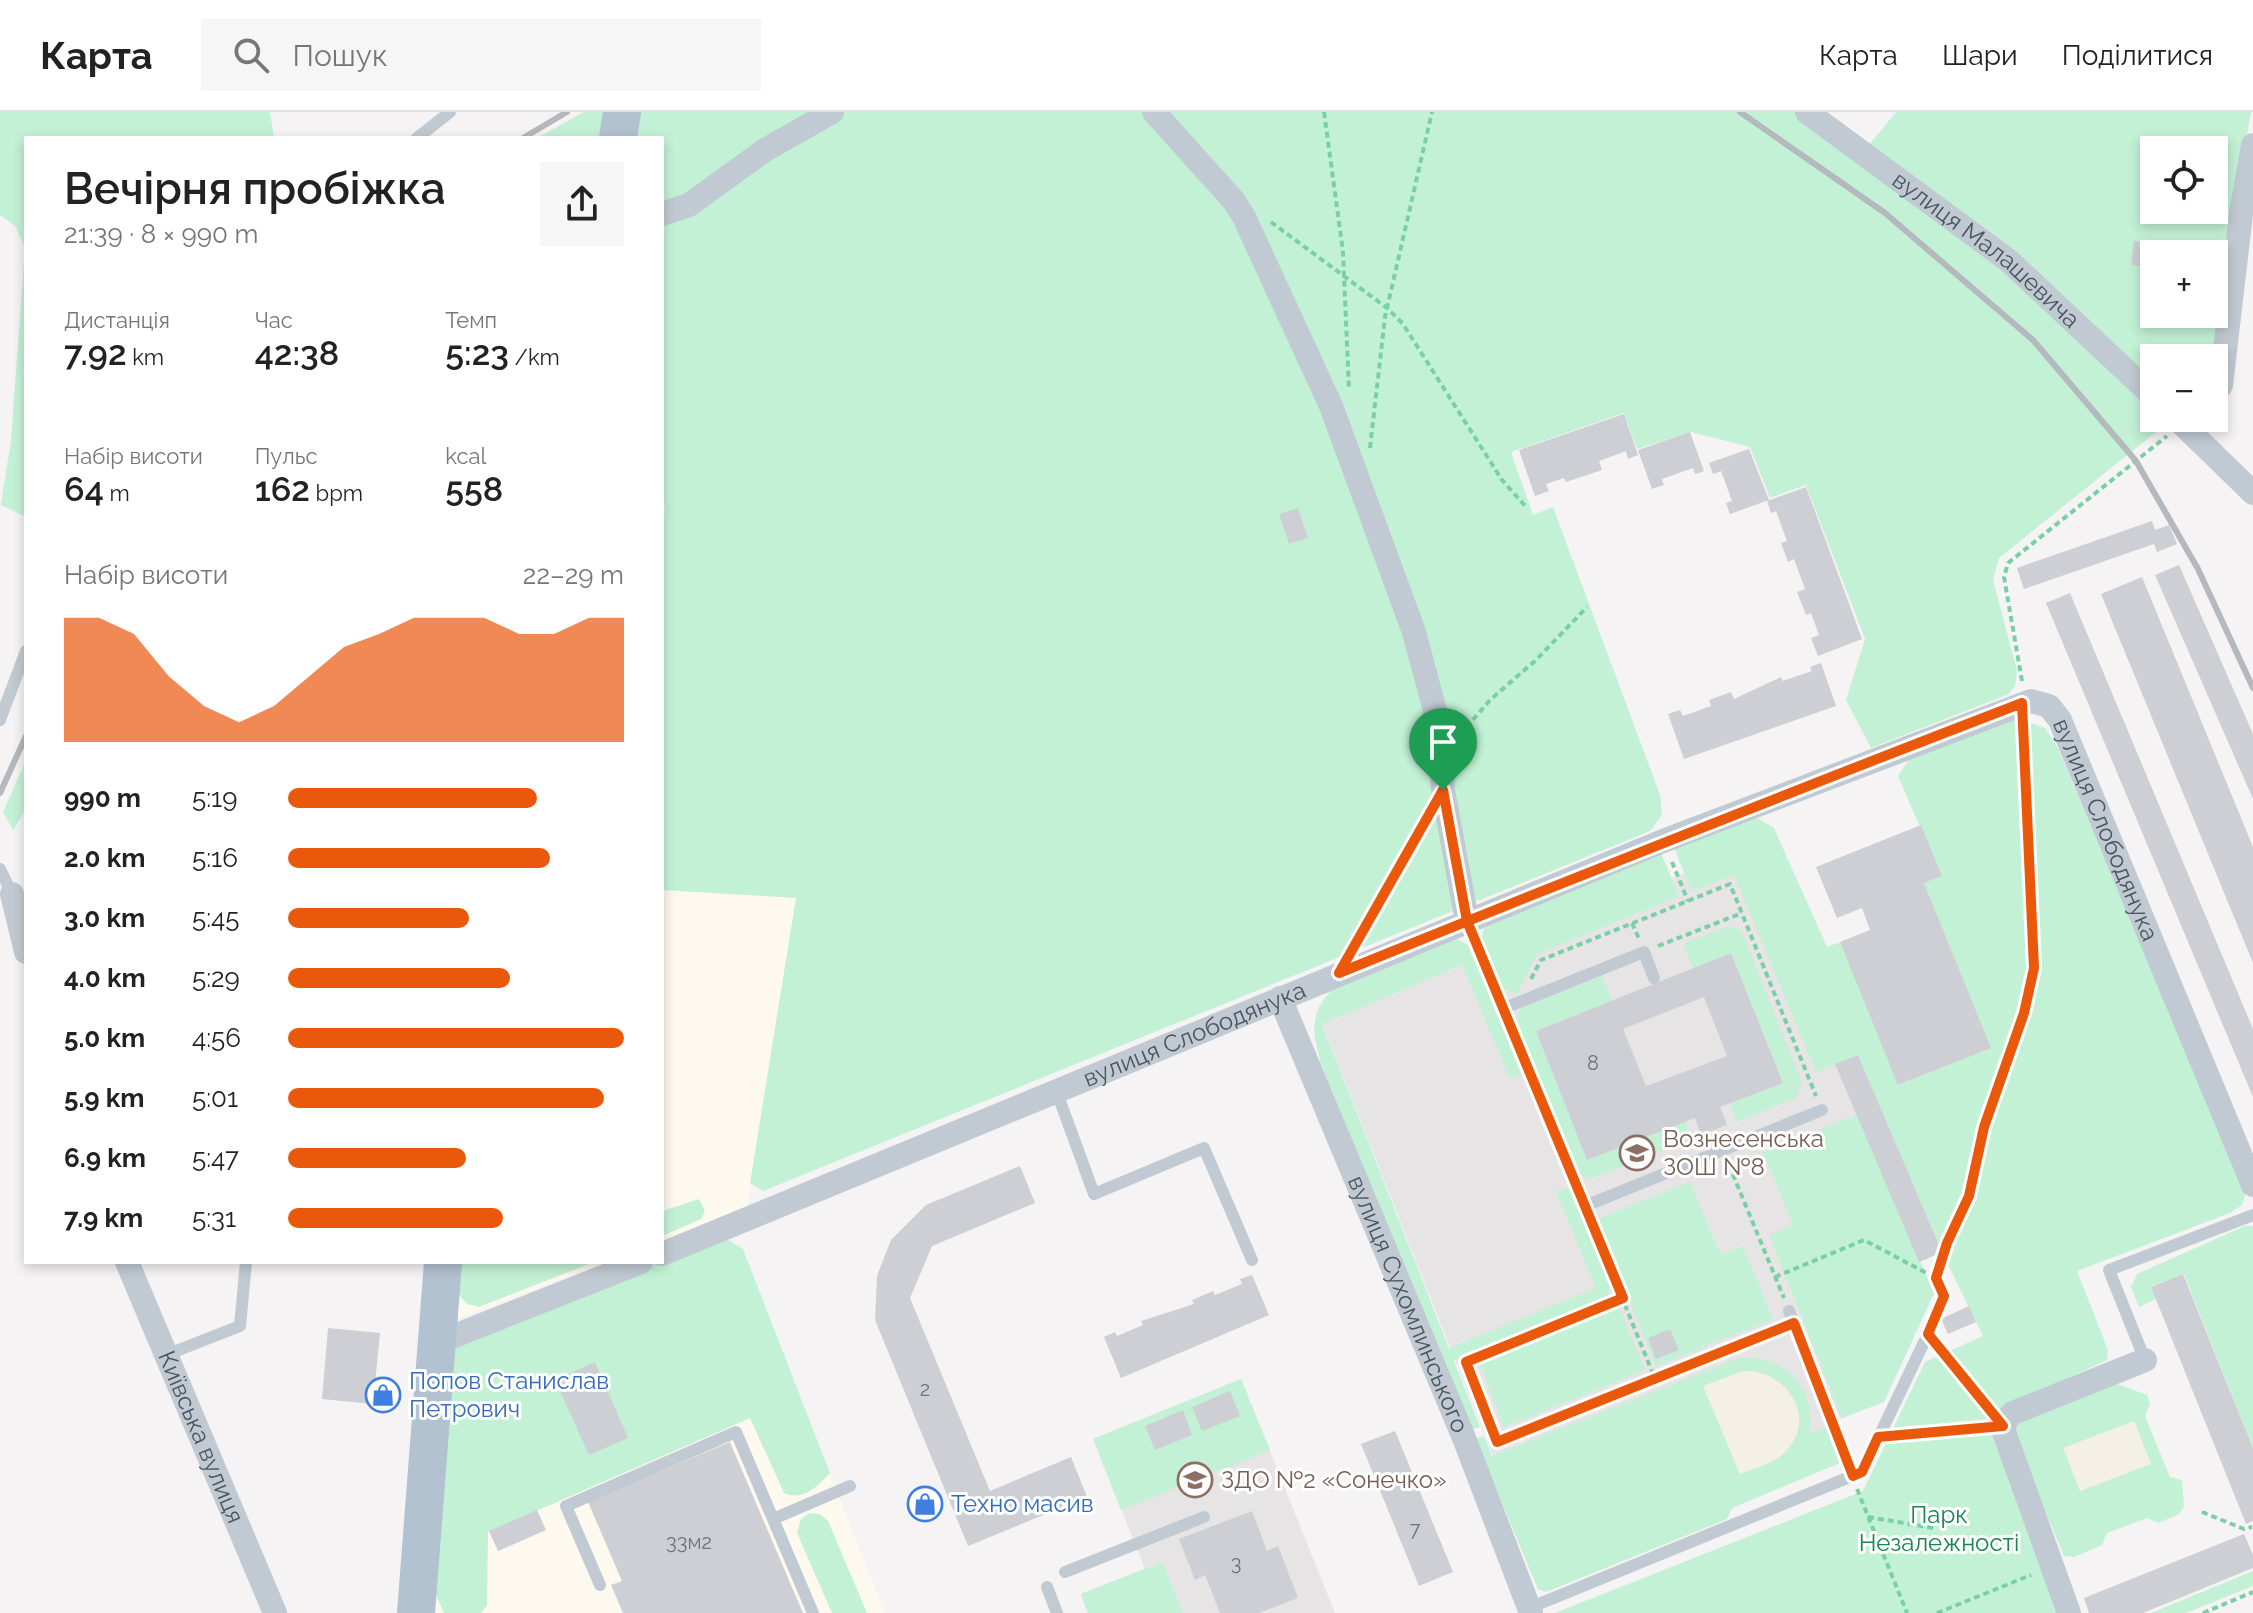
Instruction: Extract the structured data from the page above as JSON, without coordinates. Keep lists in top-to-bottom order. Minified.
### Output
{"streets":{"street":["вулиця Малашевича","вулиця Слободянука","вулиця Сухомлинського","Київська вулиця"]},"crossings":[["вулиця Слободянука","вулиця Сухомлинського"]],"parks":["Парк Незалежності"],"places":{"school or university":["Вознесенська ЗОШ №8","ЗДО №2 «Сонечко»"],"shop":["Попов Станислав Петрович","Техно масив"]},"house_numbers":["8","2","7","33м2","3"],"page":{"header":"Карта","search":"Пошук","nav":["Карта","Шари","Поділитися"],"map_buttons":["+","−"],"heading":["Вечірня пробіжка","21:39 · 8 × 990 m"],"stats":[["Дистанція","7.92 km"],["Час","42:38"],["Темп","5:23 /km"],["Набір висоти","64 m"],["Пульс","162 bpm"],["kcal","558"]],"chart":["Набір висоти","22–29 m"],"list":[{"name":"990 m","note":"5:19"},{"name":"2.0 km","note":"5:16"},{"name":"3.0 km","note":"5:45"},{"name":"4.0 km","note":"5:29"},{"name":"5.0 km","note":"4:56"},{"name":"5.9 km","note":"5:01"},{"name":"6.9 km","note":"5:47"},{"name":"7.9 km","note":"5:31"}]}}
